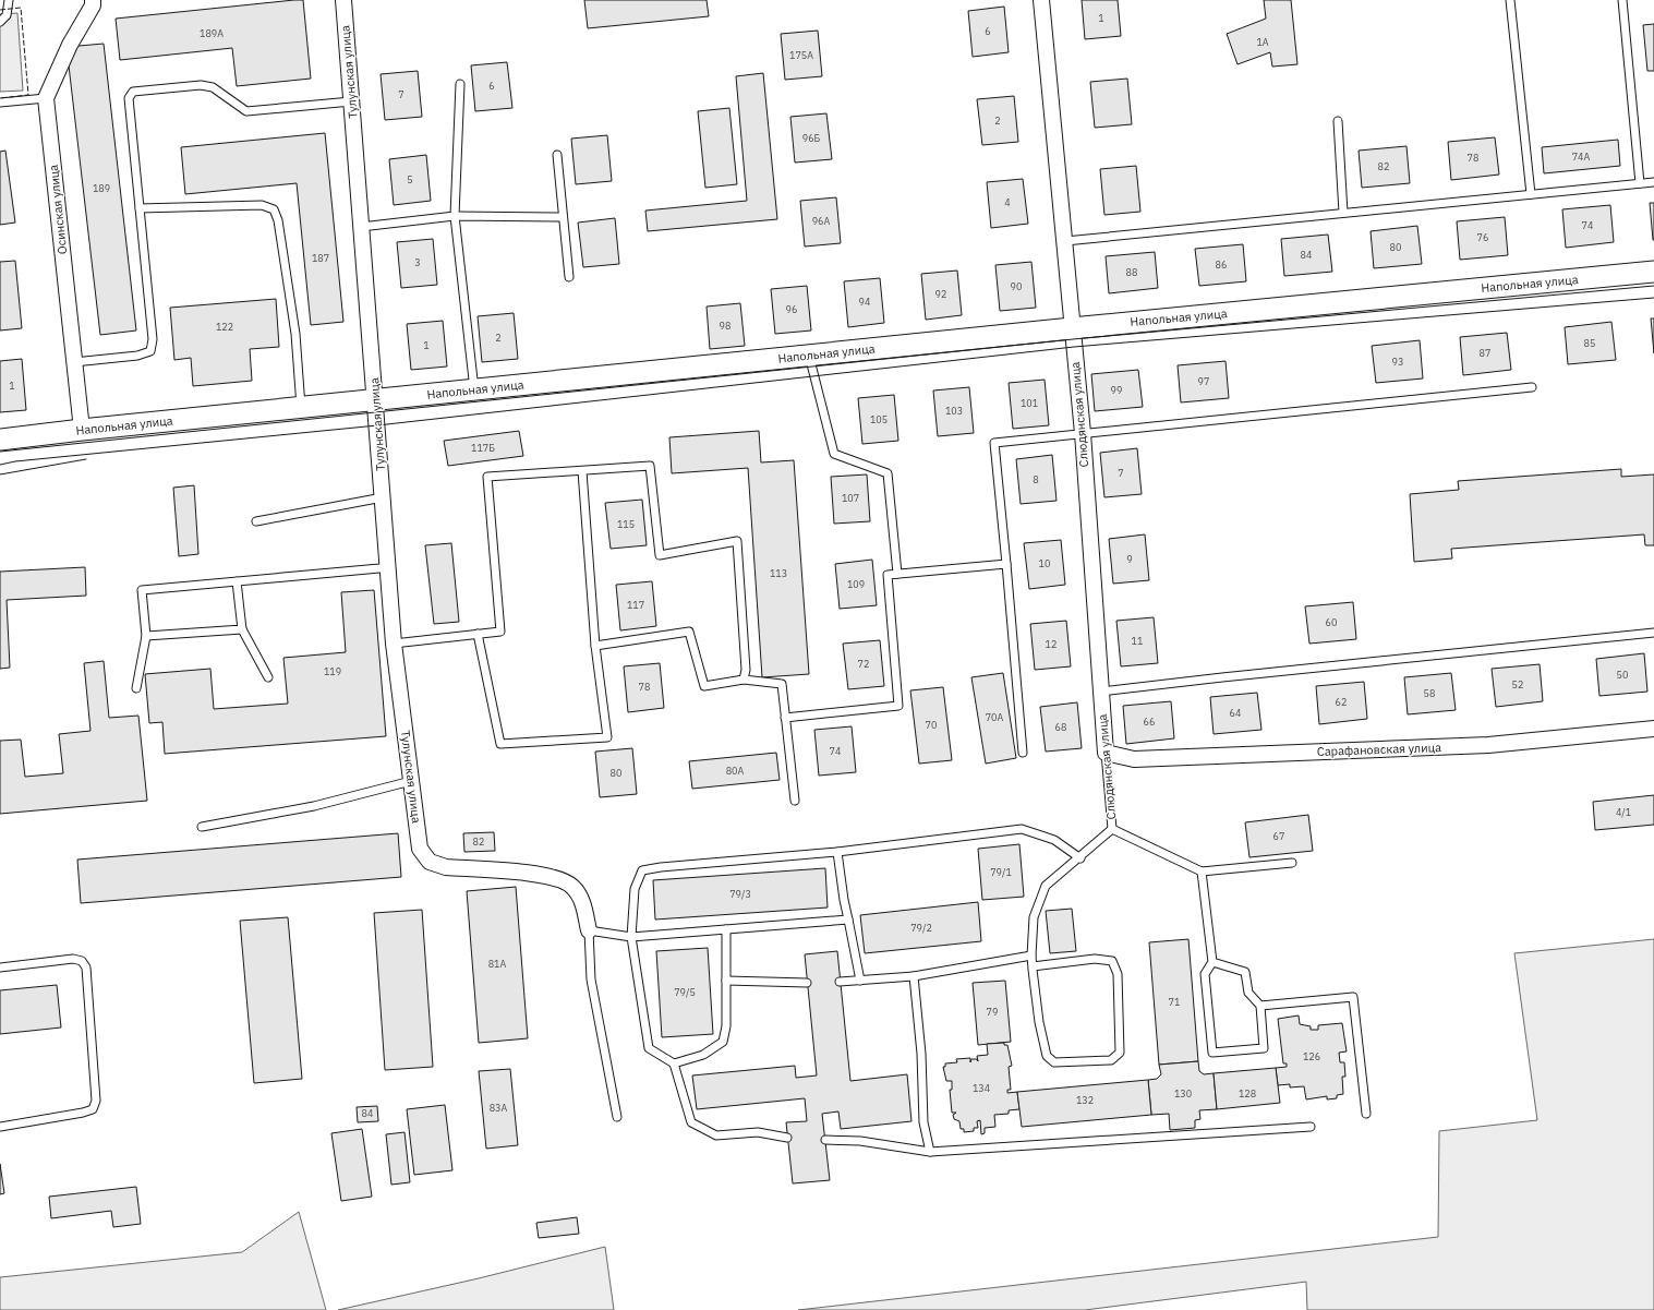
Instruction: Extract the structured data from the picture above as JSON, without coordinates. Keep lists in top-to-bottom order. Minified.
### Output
{"streets":{"street":["Тулунская улица","Осинская улица","Напольная улица","Слюдянская улица","Сарафановская улица"]},"crossings":[["Тулунская улица","Напольная улица"],["Осинская улица","Напольная улица"],["Напольная улица","Слюдянская улица"],["Слюдянская улица","Сарафановская улица"]],"house_numbers":["1","6","189А","1А","175А","6","7","2","96Б","74А","78","82","5","189","4","96А","74","76","80","84","187","3","86","88","90","92","94","96","98","122","2","85","1","87","93","97","1","99","101","103","105","117Б","7","8","107","115","9","10","113","109","117","60","11","12","72","119","50","52","78","58","62","64","70А","66","70","68","74","80А","80","4/1","67","82","79/1","79/3","79/2","81А","79/5","71","79","126","134","130","128","132","83А","84"]}
